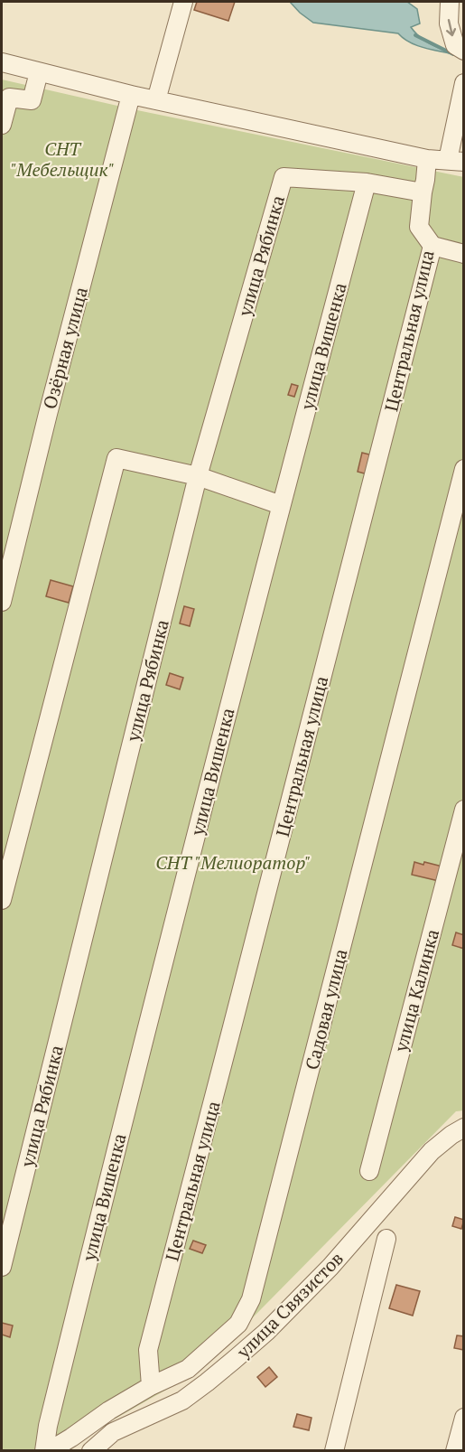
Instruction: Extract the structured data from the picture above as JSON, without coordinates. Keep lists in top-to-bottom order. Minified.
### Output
{"streets":{"street":["улица Рябинка","Центральная улица","улица Вишенка","Озёрная улица","улица Калинка","Садовая улица","улица Связистов"]},"crossings":[["улица Рябинка","улица Вишенка"],["Центральная улица","Садовая улица"]],"parks":["СНТ \"Мебельщик\"","СНТ \"Мелиоратор\""]}
